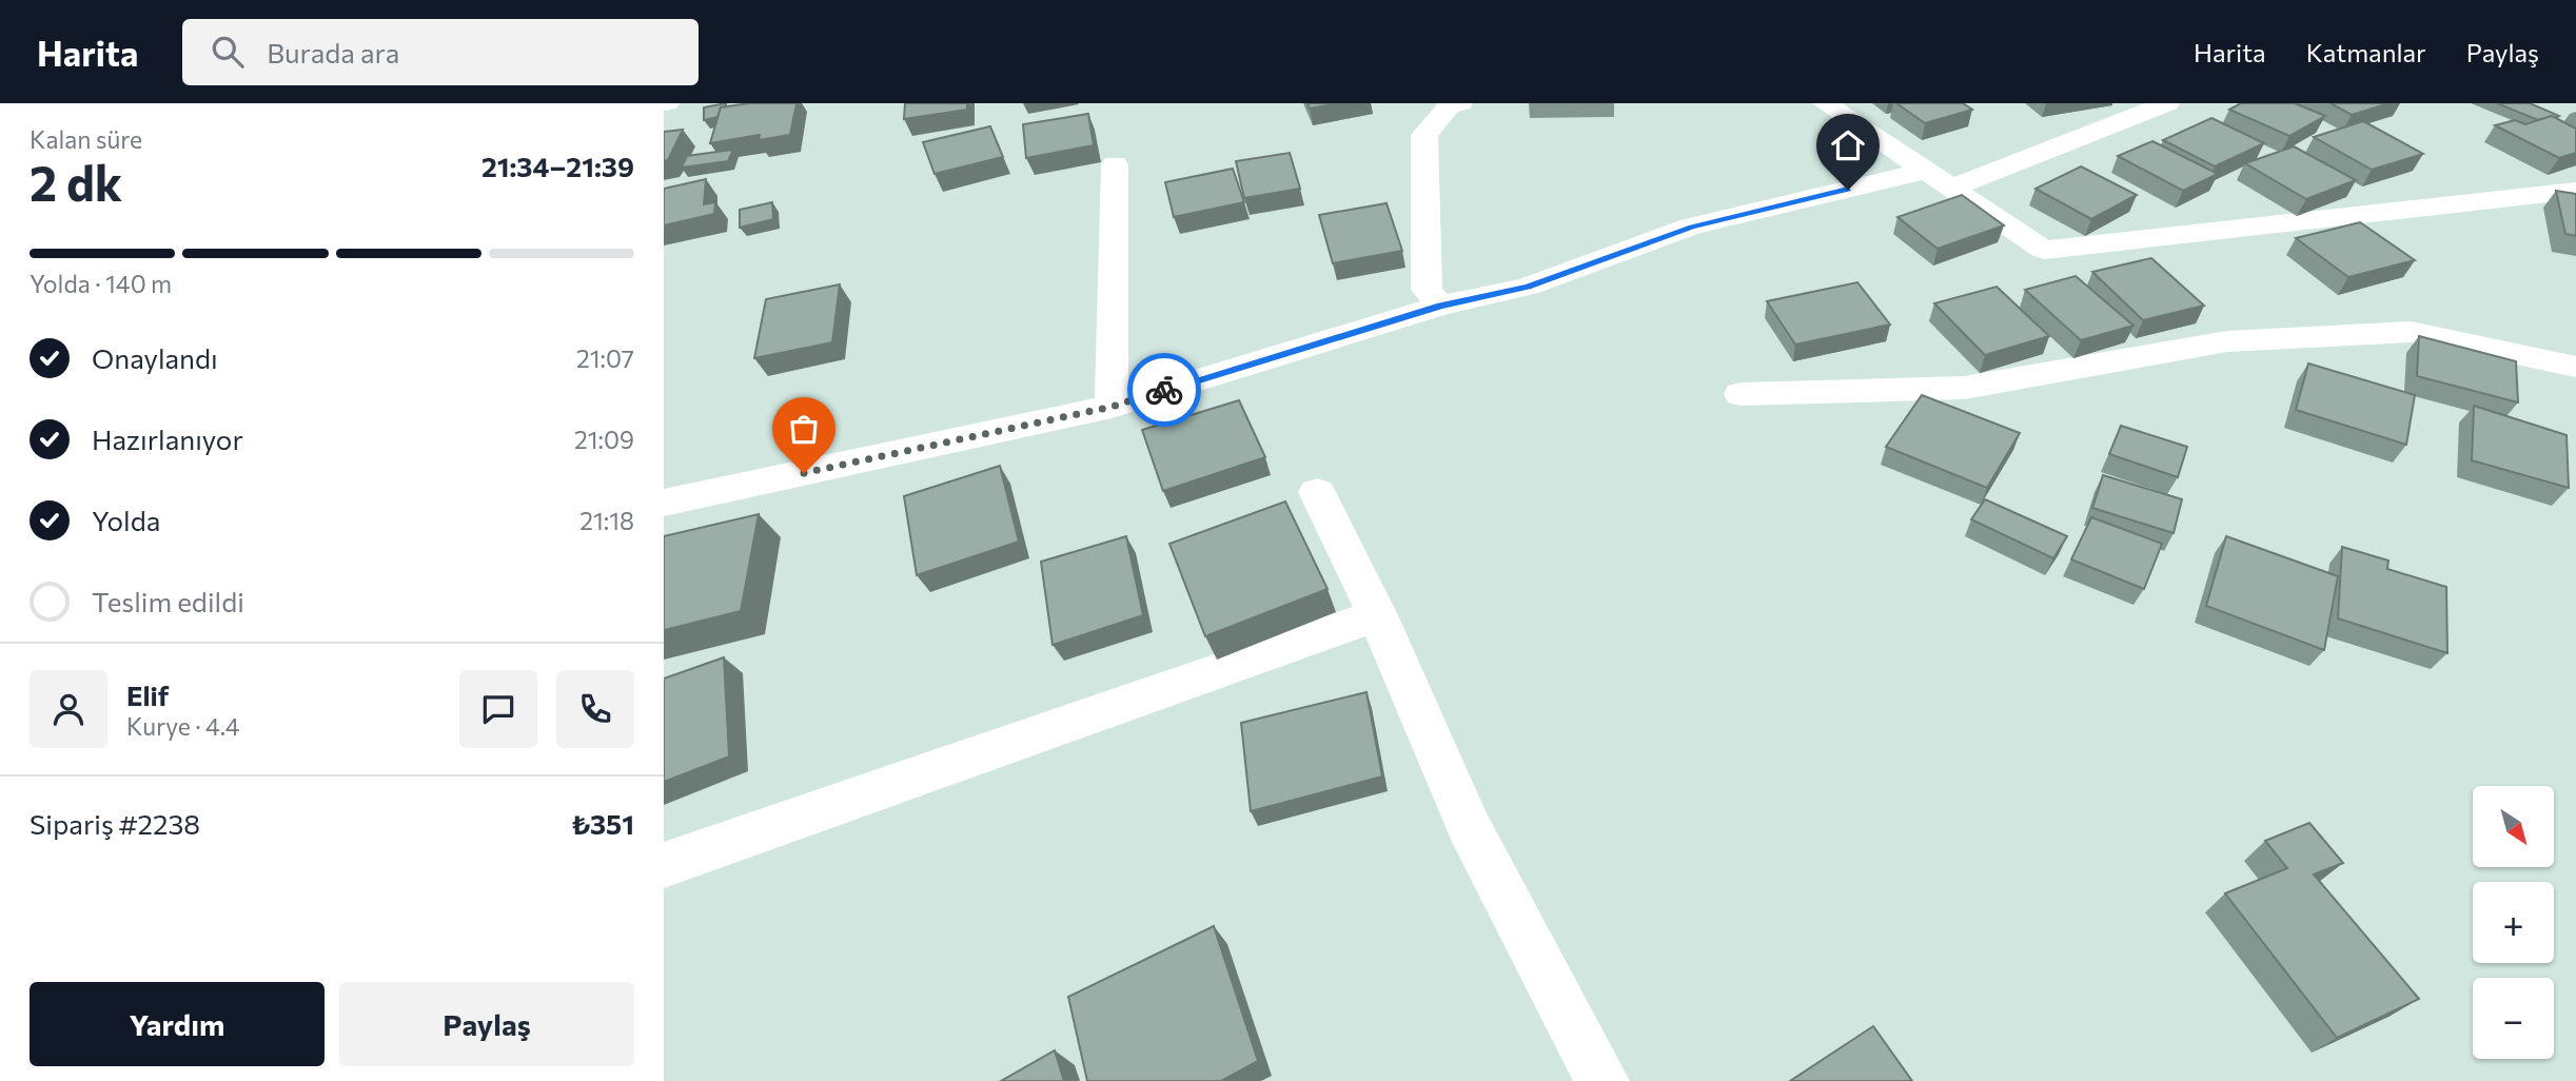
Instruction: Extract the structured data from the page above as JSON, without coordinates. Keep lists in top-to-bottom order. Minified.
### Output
{"north":"bottom right","page":{"header":"Harita","search":"Burada ara","nav":["Harita","Katmanlar","Paylaş"],"heading":["2 dk","Kalan süre","21:34–21:39"],"panel":["Elif","Kurye · 4.4","Sipariş #2238","₺351"],"bar":"Yolda · 140 m","list":[["Onaylandı","21:07"],["Hazırlanıyor","21:09"],["Yolda","21:18"],"Teslim edildi"],"map_buttons":["+","−"],"buttons":["Yardım","Paylaş"]}}
